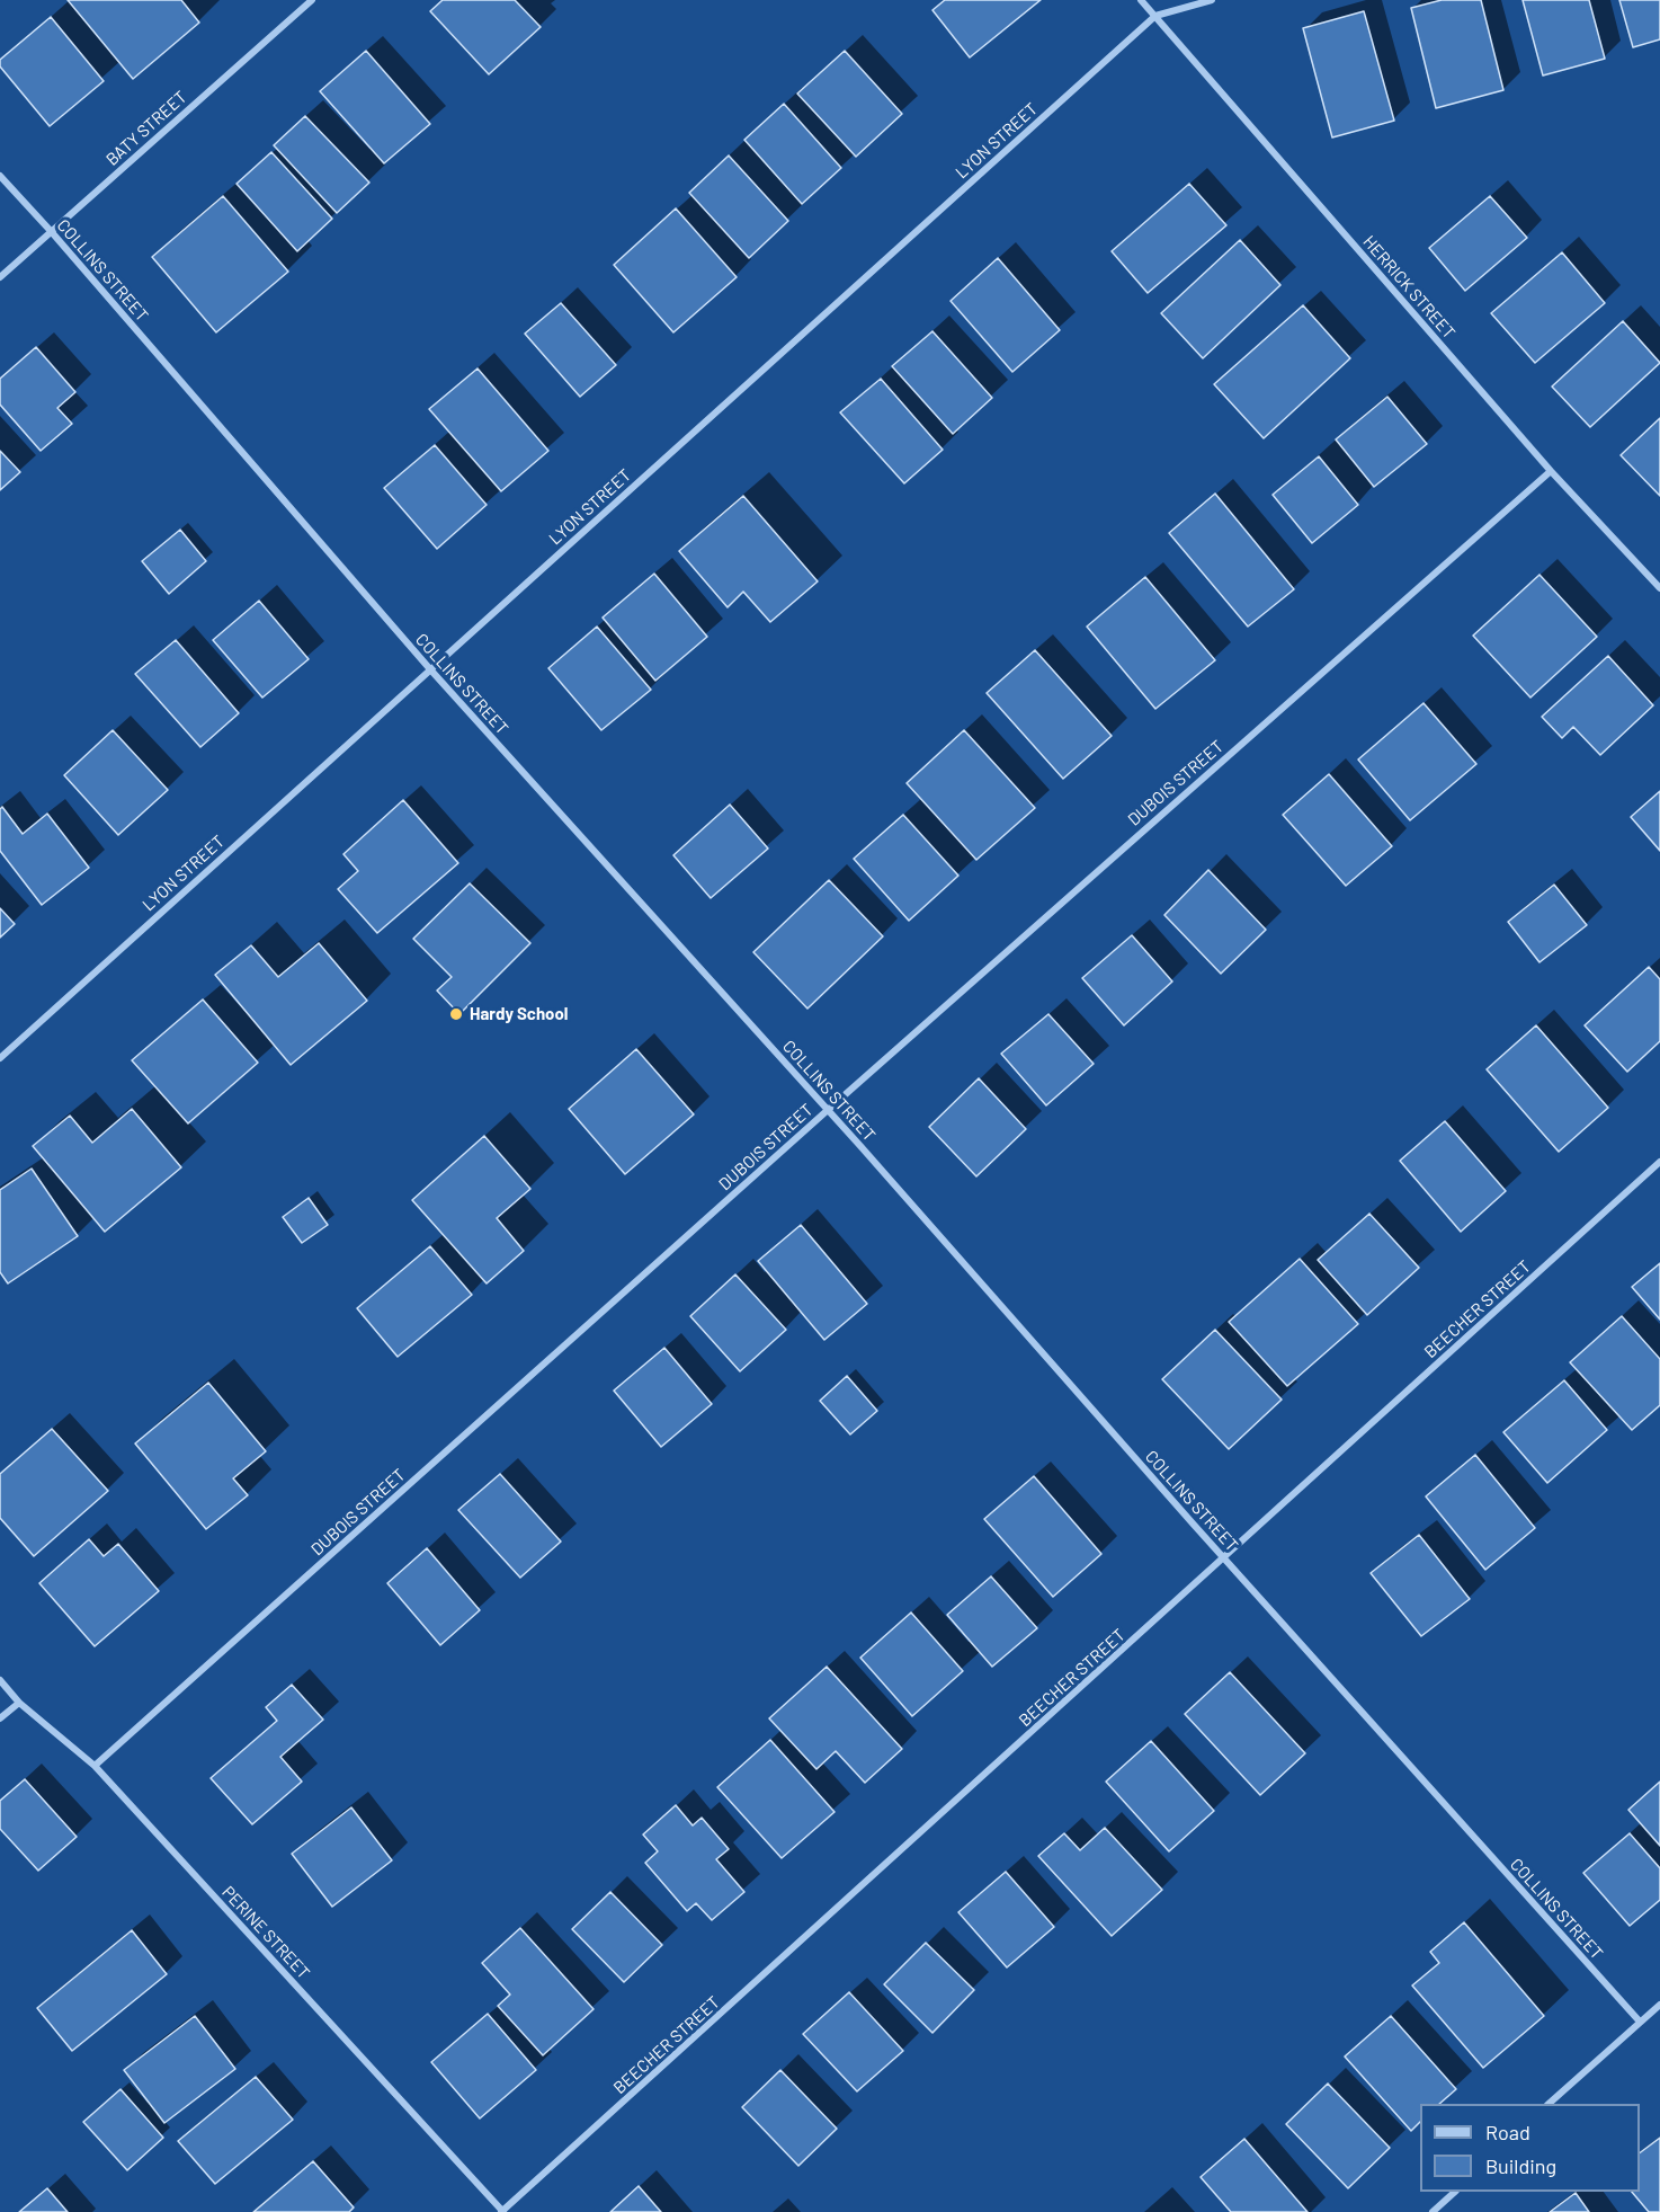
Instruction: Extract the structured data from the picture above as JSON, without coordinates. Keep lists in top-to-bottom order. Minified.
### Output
{"streets":{"street":["BATY STREET","LYON STREET","COLLINS STREET","HERRICK STREET","DUBOIS STREET","BEECHER STREET","PERINE STREET"]},"crossings":[["BATY STREET","COLLINS STREET"],["LYON STREET","COLLINS STREET"],["LYON STREET","HERRICK STREET"],["COLLINS STREET","DUBOIS STREET"],["COLLINS STREET","BEECHER STREET"],["HERRICK STREET","DUBOIS STREET"],["DUBOIS STREET","PERINE STREET"],["BEECHER STREET","PERINE STREET"]],"places":["Hardy School"],"legend":["Road","Building"]}
